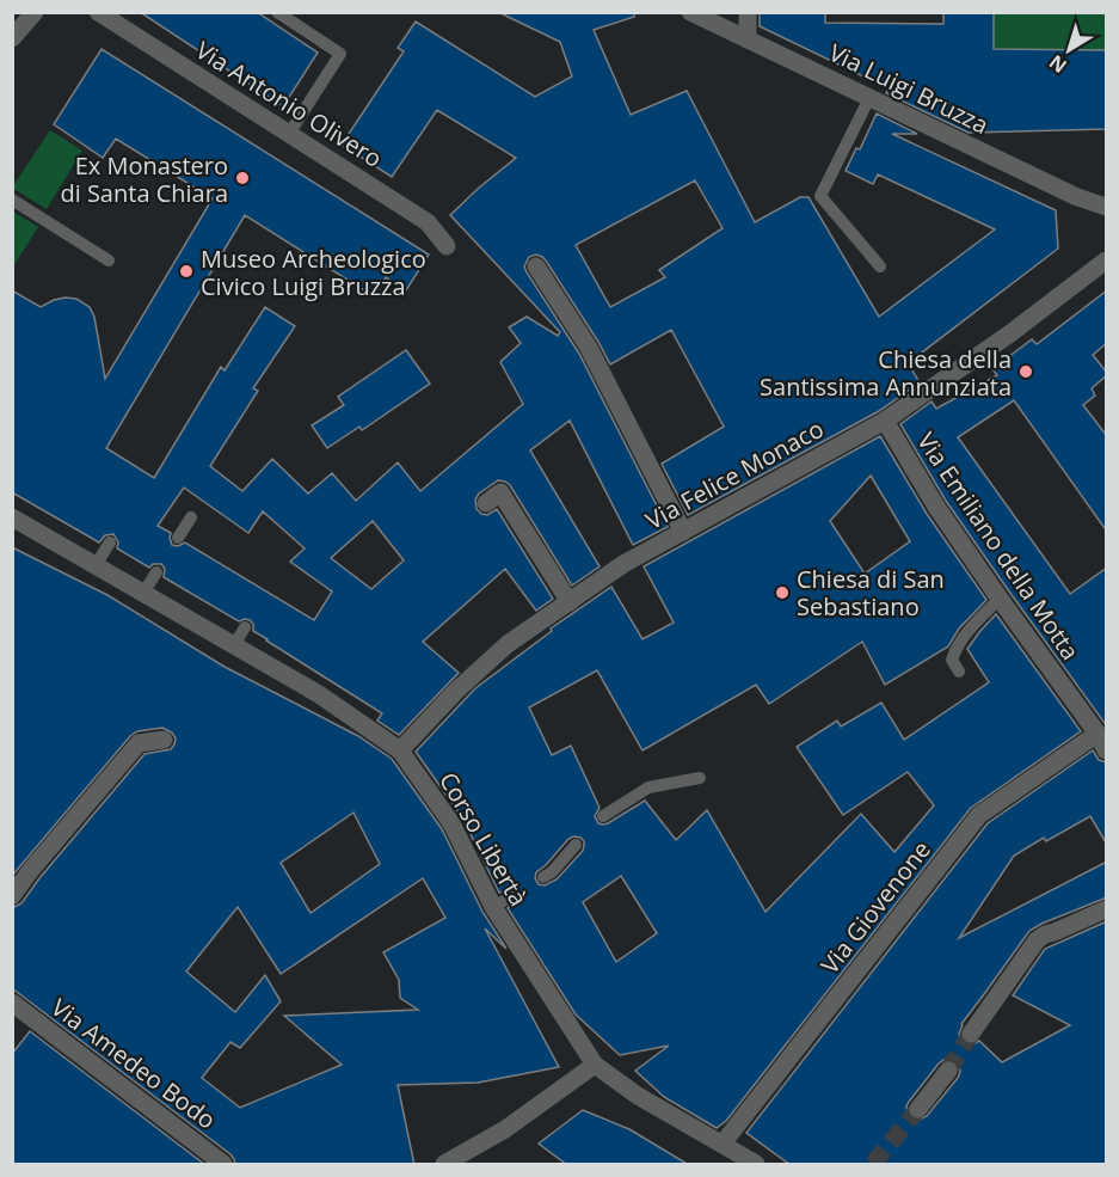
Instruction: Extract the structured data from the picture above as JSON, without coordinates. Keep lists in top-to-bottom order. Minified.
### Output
{"streets":{"street":["Via Luigi Bruzza","Via Antonio Olivero","Via Felice Monaco","Via Emiliano della Motta","Corso Libertà","Via Giovenone","Via Amedeo Bodo"]},"crossings":[["Via Felice Monaco","Via Emiliano della Motta"],["Via Felice Monaco","Corso Libertà"],["Via Emiliano della Motta","Via Giovenone"],["Corso Libertà","Via Giovenone"]],"places":["Ex Monastero di Santa Chiara","Museo Archeologico Civico Luigi Bruzza","Chiesa della Santissima Annunziata","Chiesa di San Sebastiano"],"north":"bottom left"}
